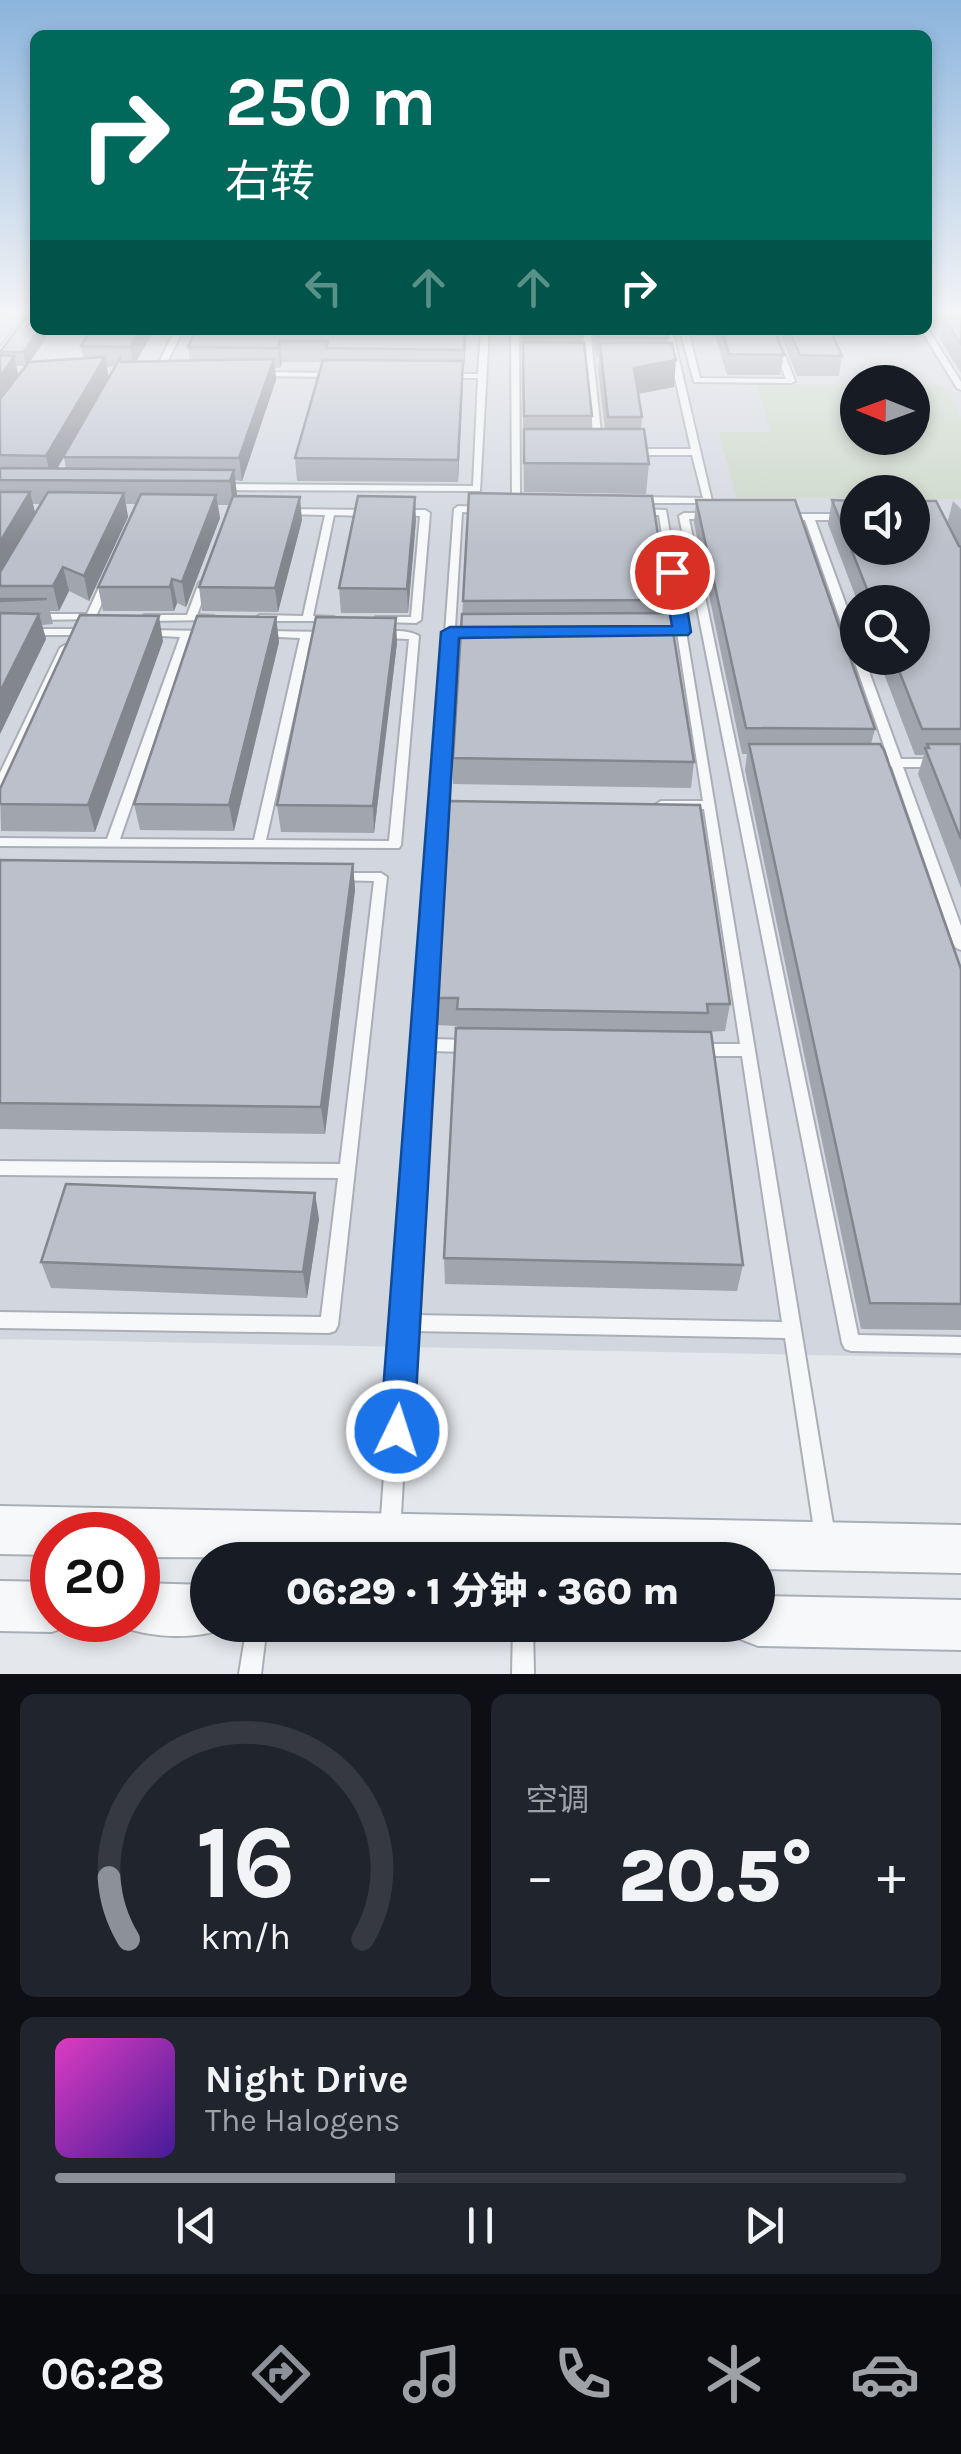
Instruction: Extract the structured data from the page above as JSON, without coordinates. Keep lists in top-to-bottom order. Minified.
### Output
{"north":"left","page":{"turn":["250 m","右转"],"limit":"20","trip":"06:29 · 1 分钟 · 360 m","tile":"空调","heat":["−","20.5°","+"],"song":["Night Drive","The Halogens"],"tabs":"06:28","gauge":["16","km/h"]}}
